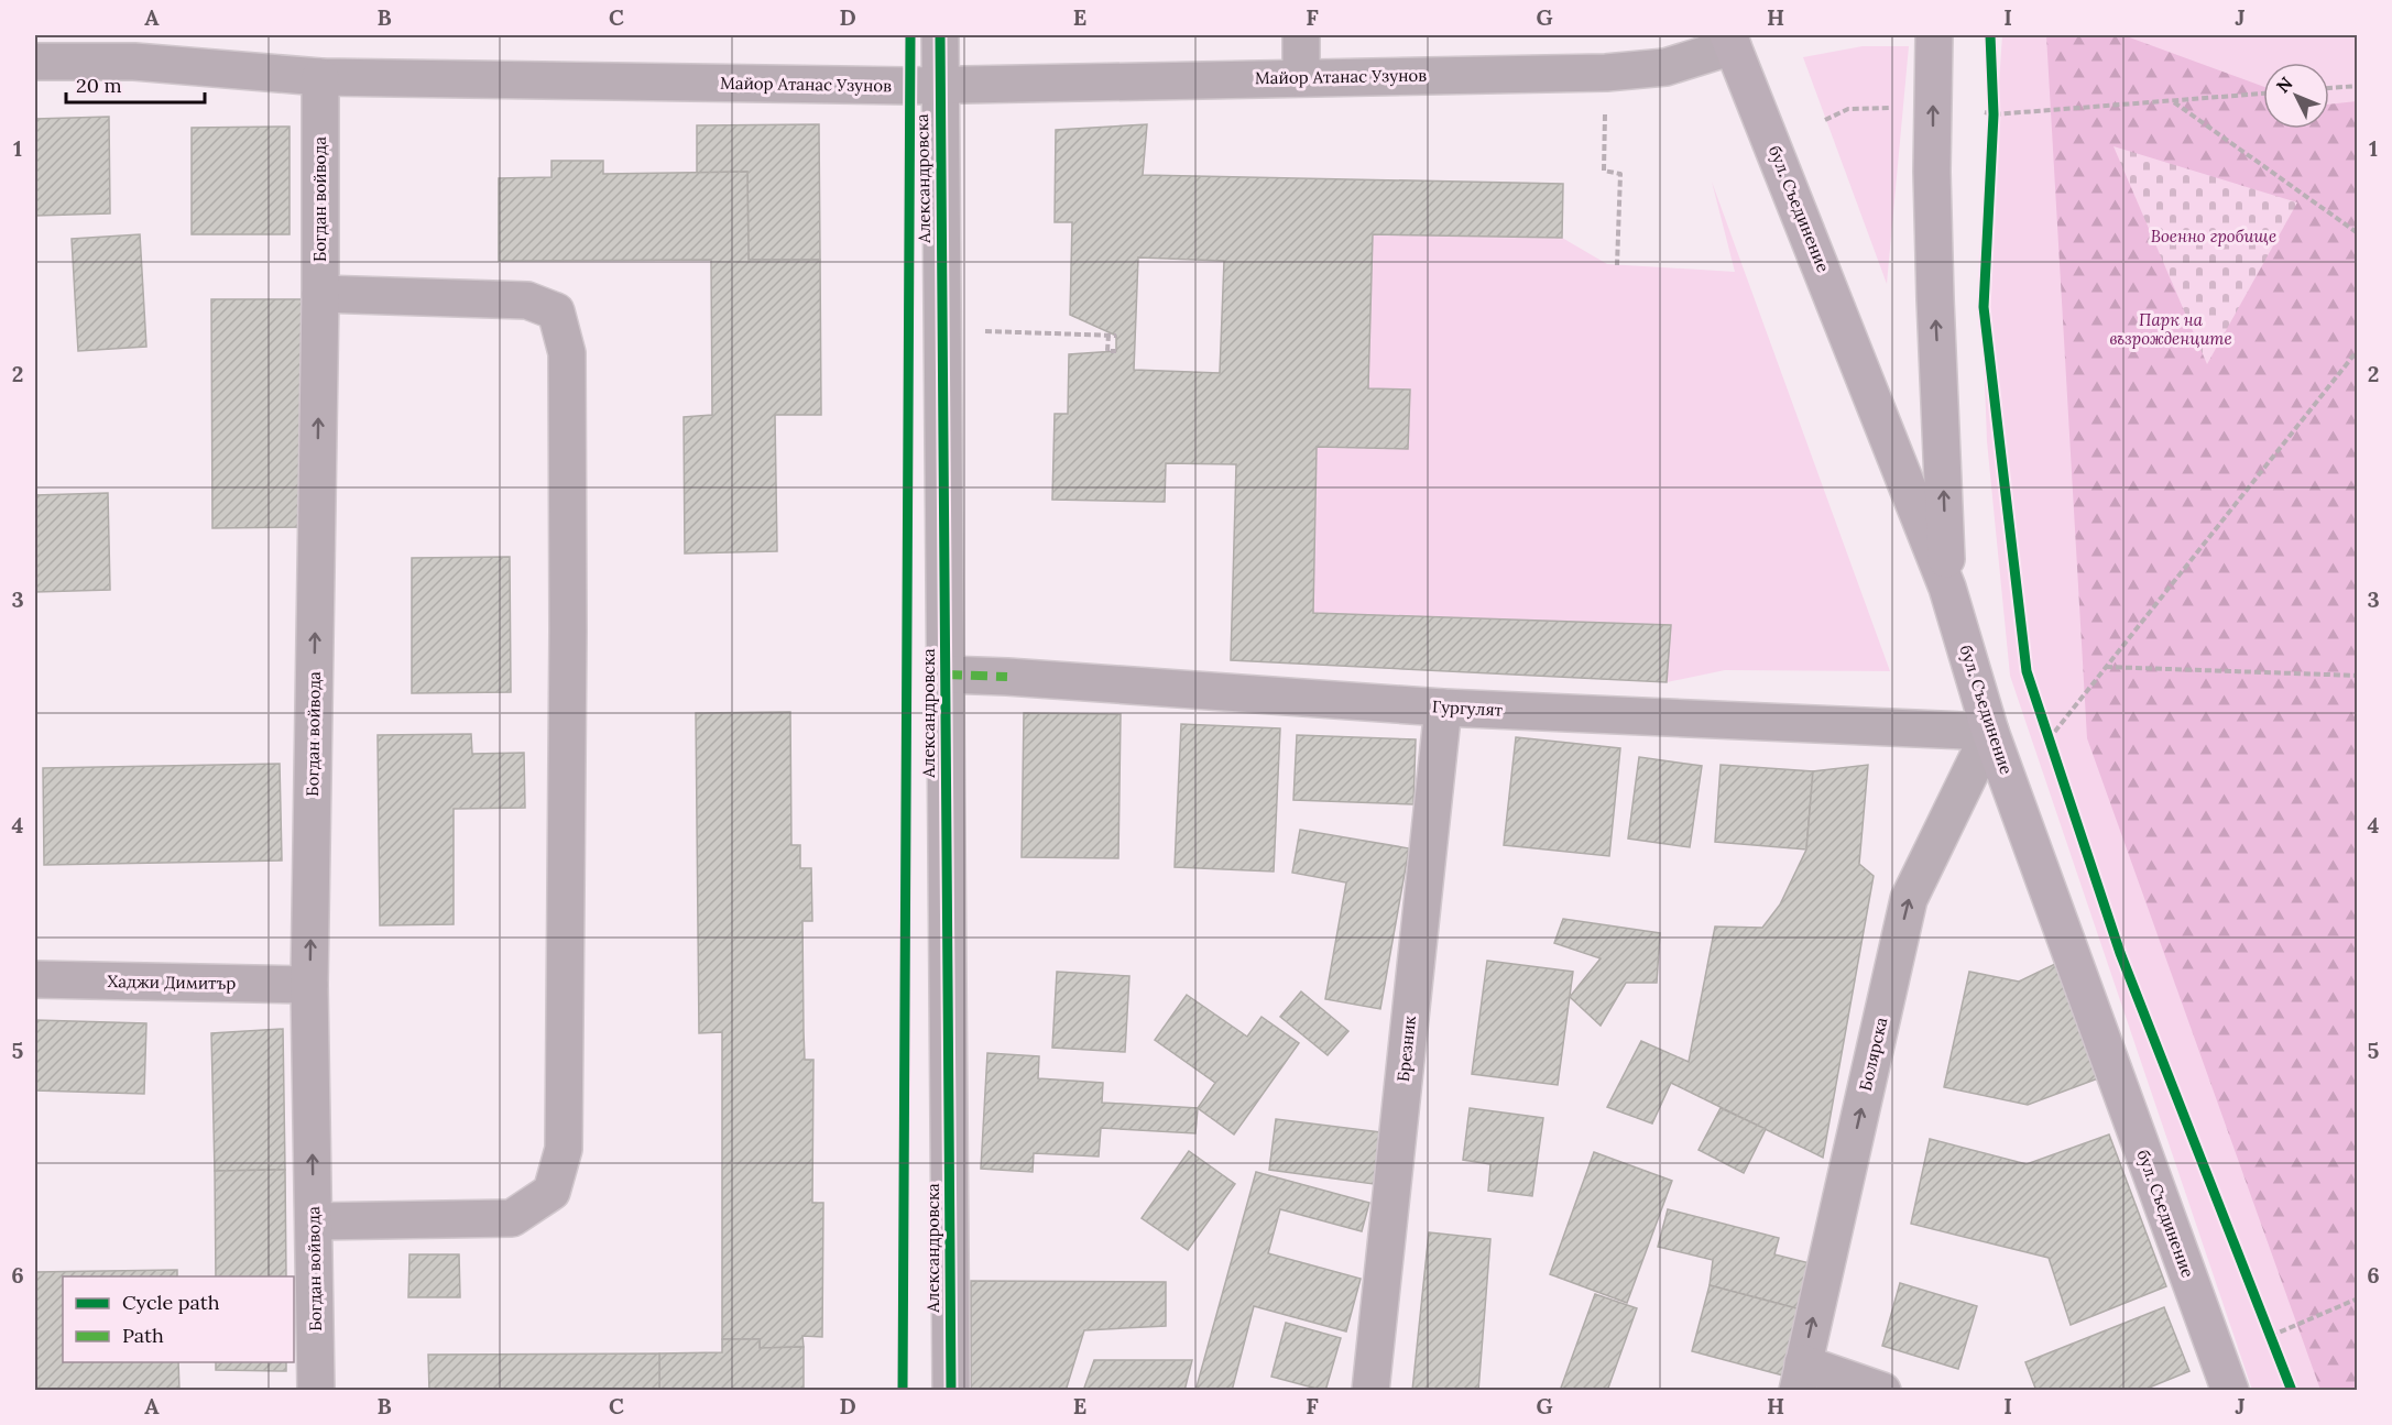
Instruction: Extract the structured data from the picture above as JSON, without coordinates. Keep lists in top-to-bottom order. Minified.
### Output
{"streets":{"main road":["бул. Съединение"],"street":["Майор Атанас Узунов","Александровска","Богдан войвода","Гургулят","Хаджи Димитър","Брезник","Болярска"]},"crossings":[["Майор Атанас Узунов","Александровска"],["Майор Атанас Узунов","Богдан войвода"],["Майор Атанас Узунов","бул. Съединение"],["Александровска","Гургулят"],["Богдан войвода","Хаджи Димитър"],["бул. Съединение","Гургулят"],["бул. Съединение","Болярска"],["Гургулят","Брезник"],["Гургулят","Болярска"]],"one_way":["Богдан войвода","Болярска"],"parks":["Военно гробище","Парк на възрожденците"],"legend":["Cycle path","Path"],"scale_bar":"20 m","north":"top left","grid":{"columns":["A","B","C","D","E","F","G","H","I","J"],"rows":["1","2","3","4","5","6"]}}
